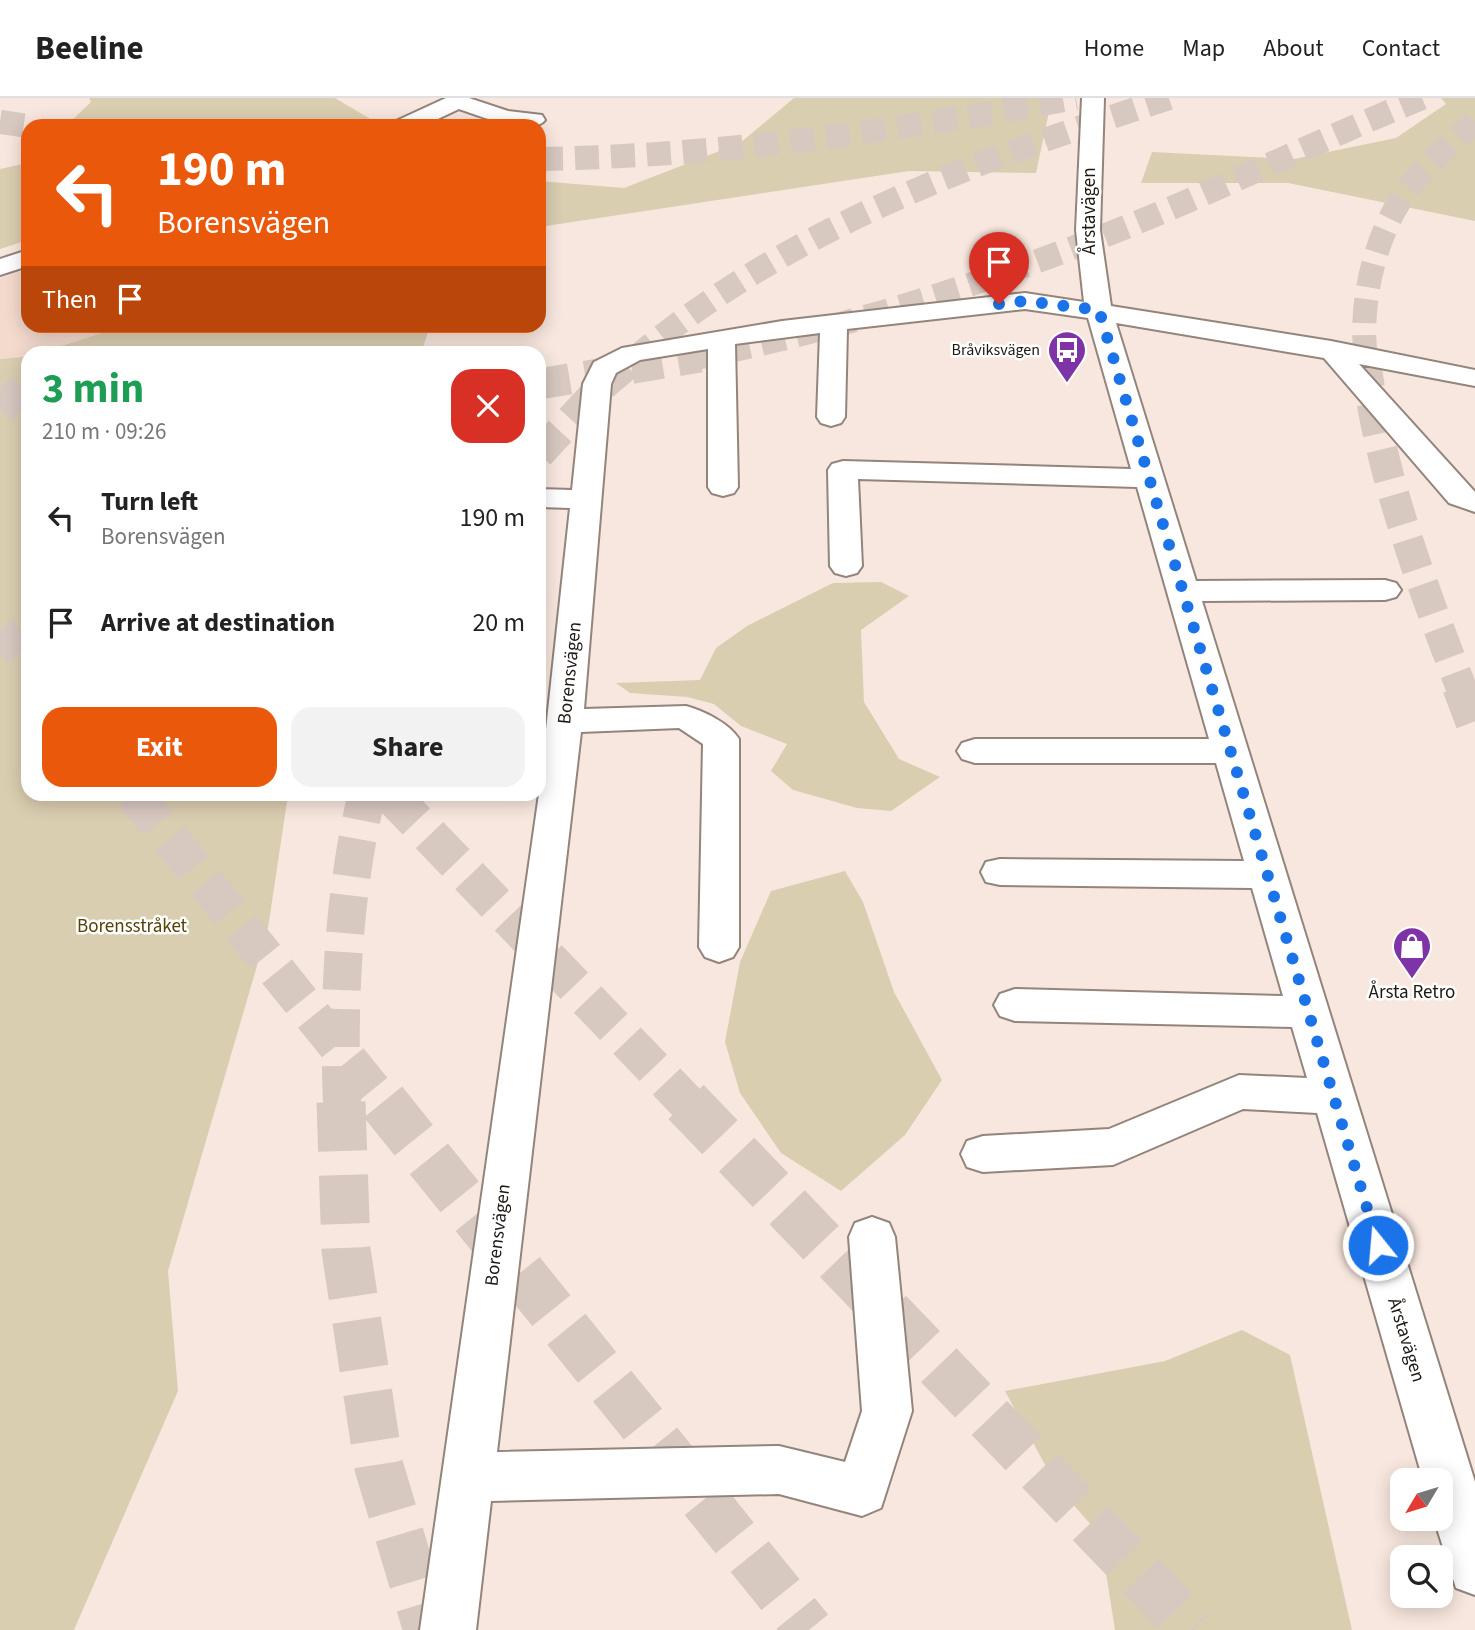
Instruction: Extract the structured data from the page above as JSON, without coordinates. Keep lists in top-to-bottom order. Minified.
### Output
{"streets":{"street":["Årstavägen","Borensvägen"]},"crossings":[["Årstavägen","Borensvägen"]],"parks":["Borensstråket"],"places":{"bus stop":["Bråviksvägen"],"shop":["Årsta Retro"]},"north":"bottom left","page":{"header":"Beeline","nav":["Home","Map","About","Contact"],"turn":["190 m","Borensvägen"],"then":"Then","heading":["3 min","210 m · 09:26"],"list":[{"name":"Turn left","note":"Borensvägen","value":"190 m"},{"name":"Arrive at destination","value":"20 m"}],"buttons":["Exit","Share"]}}
